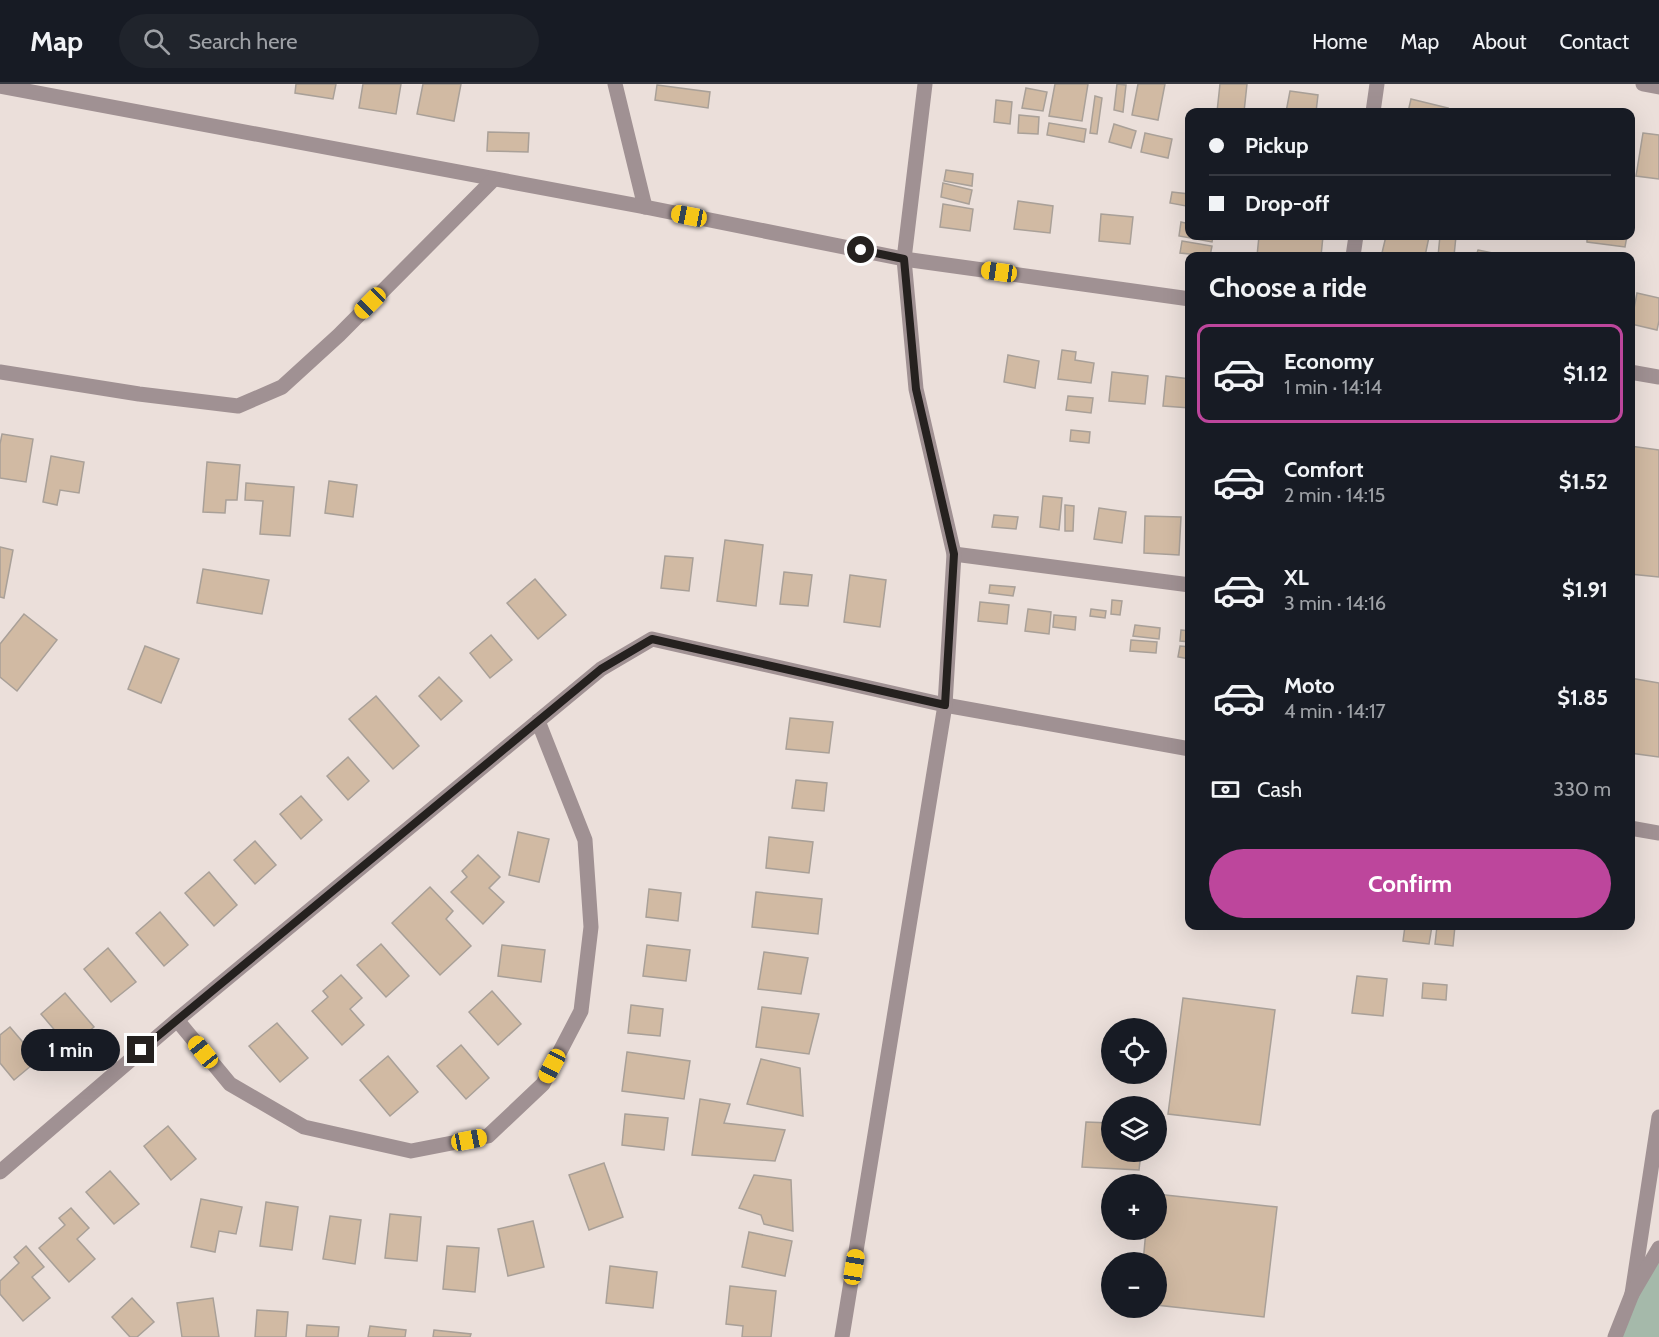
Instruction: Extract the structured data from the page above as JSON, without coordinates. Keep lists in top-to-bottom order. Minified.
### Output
{"page":{"header":"Map","search":"Search here","nav":["Home","Map","About","Contact"],"banner":["Pickup","Drop-off"],"heading":"Choose a ride","list":[{"name":"Economy","note":"1 min · 14:14","value":"$1.12"},{"name":"Comfort","note":"2 min · 14:15","value":"$1.52"},{"name":"XL","note":"3 min · 14:16","value":"$1.91"},{"name":"Moto","note":"4 min · 14:17","value":"$1.85"}],"pay":["Cash","330 m"],"buttons":"Confirm","map_buttons":["+","−"],"bubble":"1 min"}}
